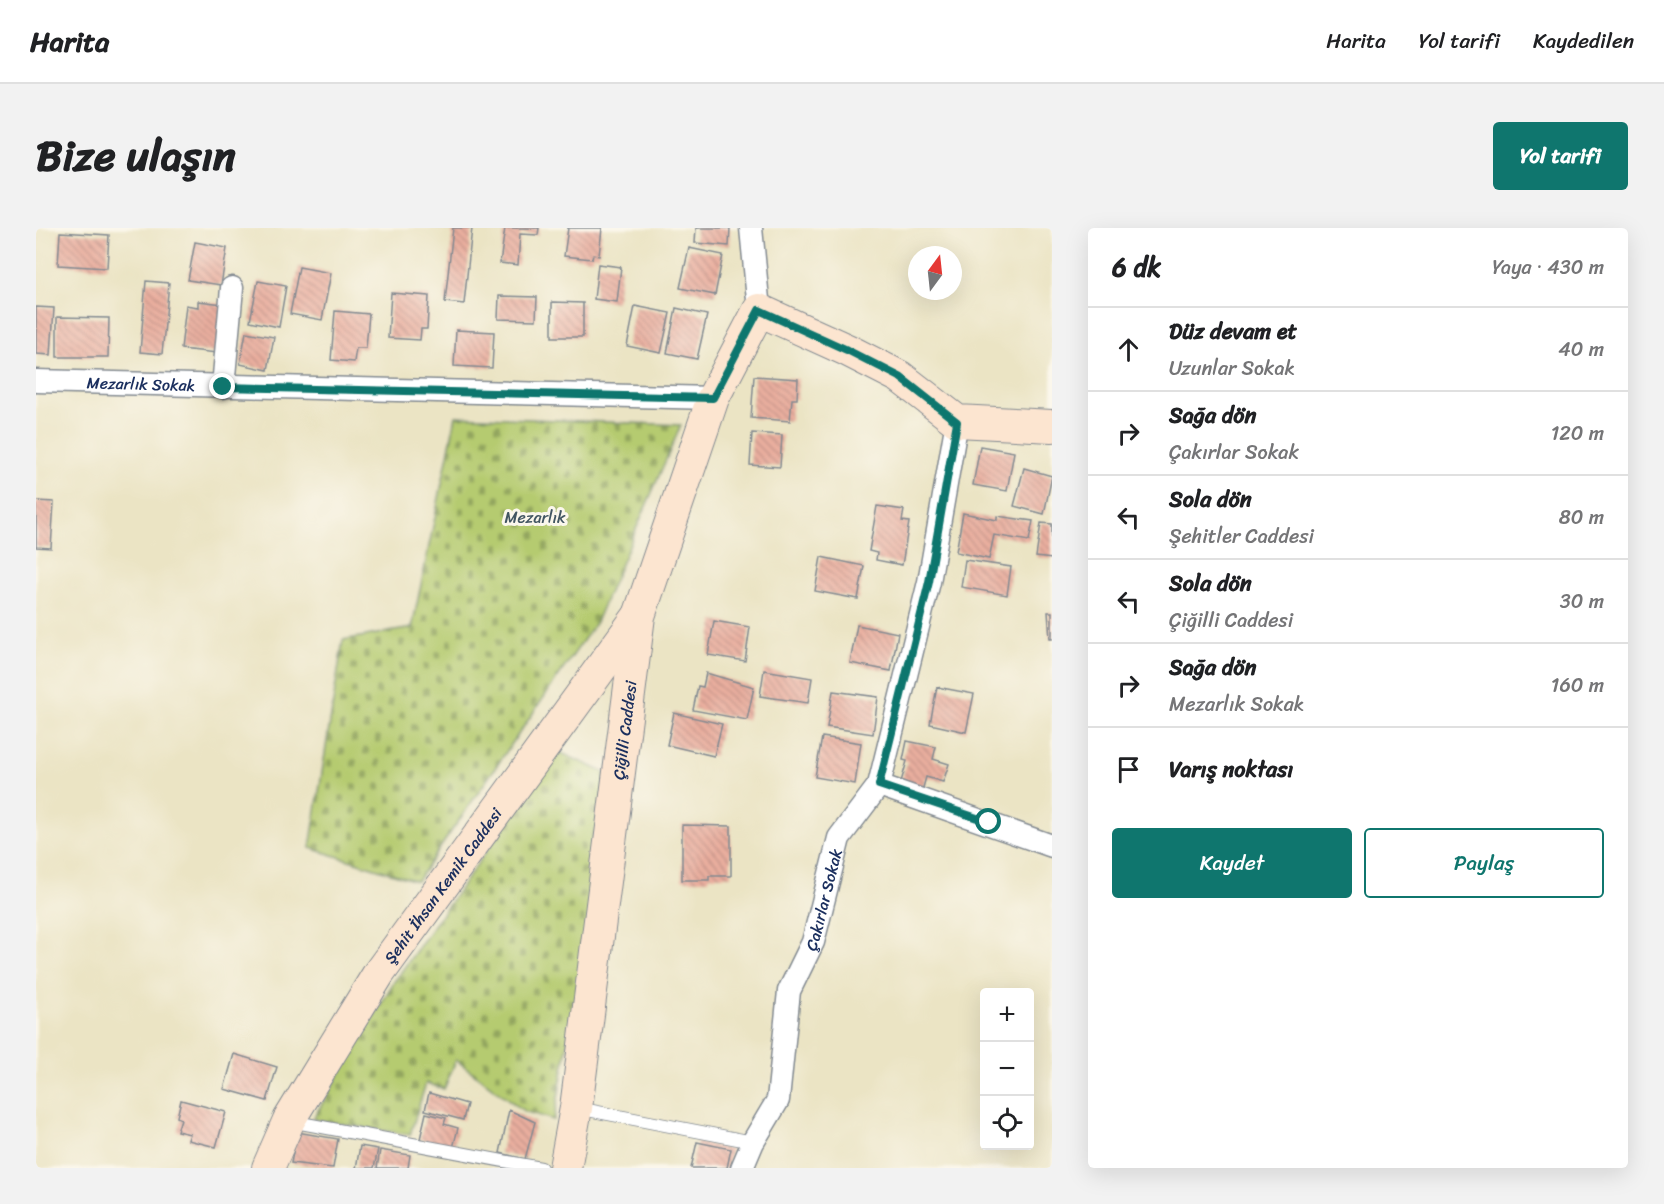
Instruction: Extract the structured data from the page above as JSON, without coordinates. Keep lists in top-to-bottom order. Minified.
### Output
{"streets":{"street":["Mezarlık Sokak","Çiğilli Caddesi","Şehit İhsan Kemik Caddesi","Çakırlar Sokak"]},"crossings":[["Mezarlık Sokak","Çiğilli Caddesi"],["Çiğilli Caddesi","Şehit İhsan Kemik Caddesi"]],"parks":["Mezarlık"],"north":"top","page":{"header":"Harita","nav":["Harita","Yol tarifi","Kaydedilen"],"title":"Bize ulaşın","buttons":["Yol tarifi",["Kaydet","Paylaş"]],"heading":["6 dk","Yaya · 430 m"],"list":[["Düz devam et","Uzunlar Sokak","40 m"],["Sağa dön","Çakırlar Sokak","120 m"],["Sola dön","Şehitler Caddesi","80 m"],["Sola dön","Çiğilli Caddesi","30 m"],["Sağa dön","Mezarlık Sokak","160 m"],"Varış noktası"],"map_buttons":["+","−"]}}
